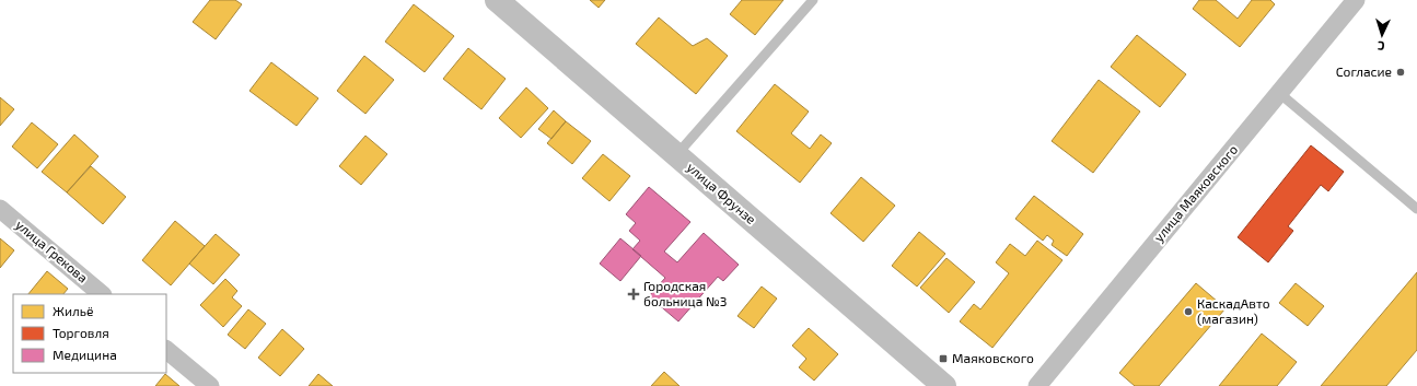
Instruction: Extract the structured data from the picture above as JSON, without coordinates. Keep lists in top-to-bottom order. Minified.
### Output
{"streets":{"street":["улица Фрунзе","улица Маяковского","улица Грекова"]},"places":{"other":["Согласие","КаскадАвто (магазин)"],"health":["Городская больница №3"],"transit":["Маяковского"]},"legend":["Жильё","Торговля","Медицина"],"north":"bottom"}
